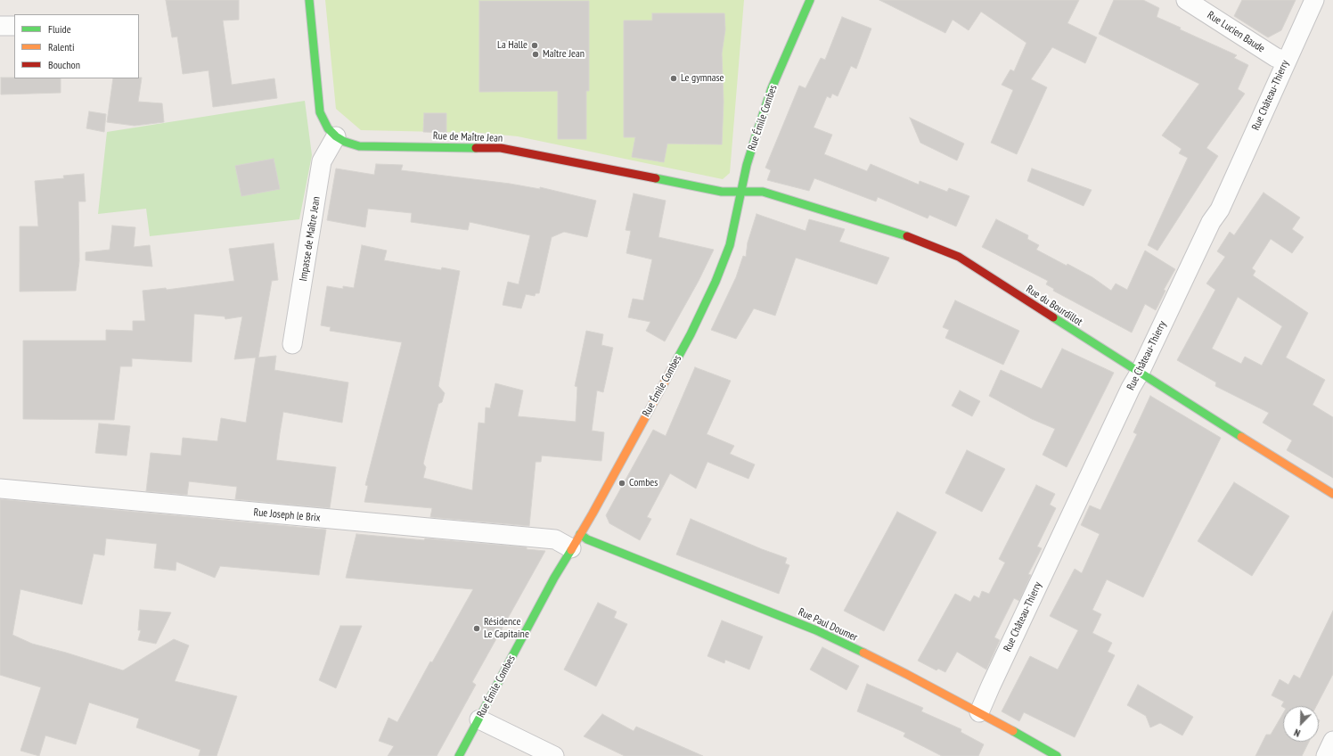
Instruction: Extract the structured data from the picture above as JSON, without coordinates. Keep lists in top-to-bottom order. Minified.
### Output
{"streets":{"street":["Rue Lucien Baude","Rue Château-Thierry","Rue Émile Combes","Rue de Maître Jean","Impasse de Maître Jean","Rue du Bourdillot","Rue Joseph le Brix","Rue Paul Doumer"]},"crossings":[["Rue Lucien Baude","Rue Château-Thierry"],["Rue Château-Thierry","Rue du Bourdillot"],["Rue Château-Thierry","Rue Paul Doumer"],["Rue Émile Combes","Rue de Maître Jean"],["Rue Émile Combes","Rue du Bourdillot"],["Rue Émile Combes","Rue Joseph le Brix"],["Rue Émile Combes","Rue Paul Doumer"],["Rue de Maître Jean","Impasse de Maître Jean"],["Rue de Maître Jean","Rue du Bourdillot"],["Rue Joseph le Brix","Rue Paul Doumer"]],"places":["La Halle","Maître Jean","Le gymnase","Combes","Résidence Le Capitaine"],"legend":["Fluide","Ralenti","Bouchon"],"north":"bottom left"}
